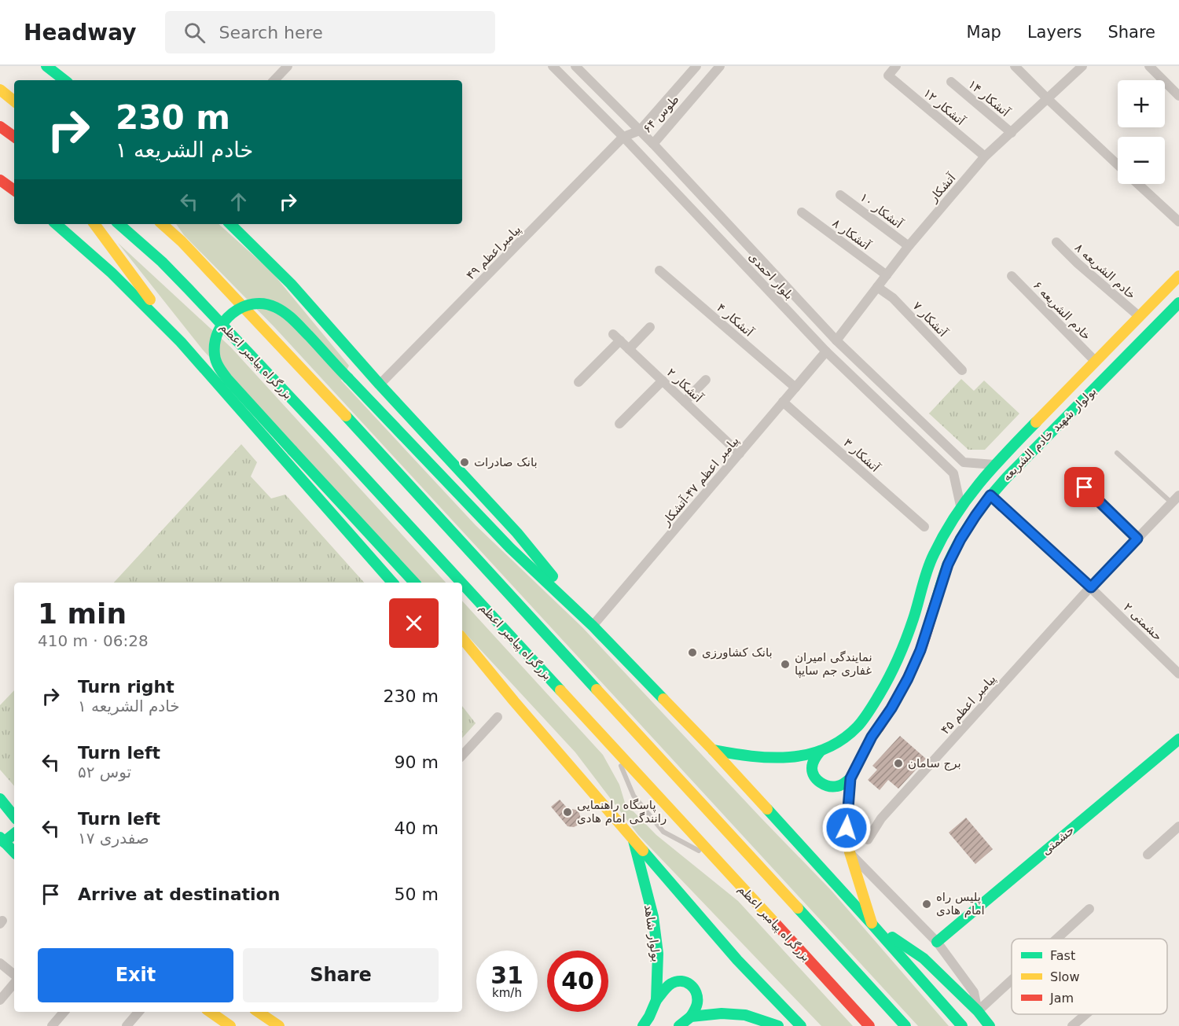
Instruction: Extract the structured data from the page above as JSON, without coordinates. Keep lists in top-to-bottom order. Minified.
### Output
{"streets":{"main road":["بزرگراه پیامبر اعظم","بولوار شهید خادم الشریعه","حشمتی","بولوار شاهد"],"street":["آتشکار ۱۴","آتشکار ۱۲","طوس ۶۴","آتشکار","آتشکار ۱۰","آتشکار ۸","پیامبراعظم ۴۹","خادم الشریعه ۸","بلوار احمدی","خادم الشریعه ۶","آتشکار ۷","آتشکار ۴","آتشکار ۲","آتشکار ۳","پیامبر اعظم ۴۷-آتشکار","حشمتی ۲","پیامبر اعظم ۴۵"]},"crossings":[["آتشکار ۱۴","آتشکار"],["آتشکار ۱۲","آتشکار"],["طوس ۶۴","پیامبراعظم ۴۹"],["طوس ۶۴","بلوار احمدی"],["آتشکار","آتشکار ۱۰"],["آتشکار","آتشکار ۸"],["آتشکار","بلوار احمدی"],["آتشکار","آتشکار ۷"],["پیامبراعظم ۴۹","بلوار احمدی"],["خادم الشریعه ۸","بولوار شهید خادم الشریعه"],["بلوار احمدی","پیامبر اعظم ۴۷-آتشکار"],["خادم الشریعه ۶","بولوار شهید خادم الشریعه"],["آتشکار ۴","پیامبر اعظم ۴۷-آتشکار"],["آتشکار ۲","پیامبر اعظم ۴۷-آتشکار"],["بولوار شهید خادم الشریعه","حشمتی ۲"],["آتشکار ۳","پیامبر اعظم ۴۷-آتشکار"],["حشمتی ۲","پیامبر اعظم ۴۵"]],"places":["بانک صادرات","بانک کشاورزی","نمایندگی امیران غفاری جم سایپا","برج سامان","پاسگاه راهنمایی رانندگی امام هادی","پلیس راه امام هادی"],"legend":["Fast","Slow","Jam"],"page":{"header":"Headway","search":"Search here","nav":["Map","Layers","Share"],"map_buttons":["+","−"],"turn":["230 m","خادم الشریعه ۱"],"heading":["1 min","410 m · 06:28"],"list":[{"name":"Turn right","note":"خادم الشریعه ۱","value":"230 m"},{"name":"Turn left","note":"توس ۵۲","value":"90 m"},{"name":"Turn left","note":"صفدری ۱۷","value":"40 m"},{"name":"Arrive at destination","value":"50 m"}],"buttons":["Exit","Share"],"speed":"31 km/h","limit":"40"}}
